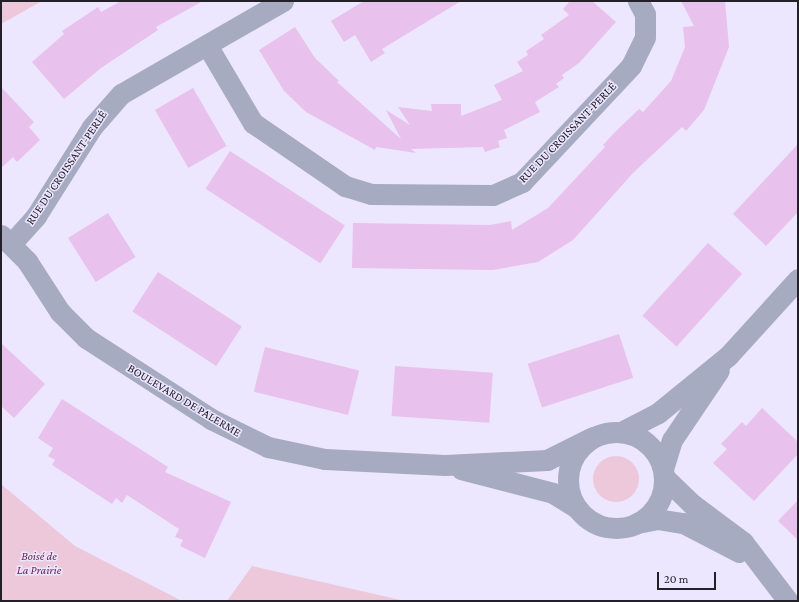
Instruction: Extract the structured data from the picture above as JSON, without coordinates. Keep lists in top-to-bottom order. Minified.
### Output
{"streets":{"street":["RUE DU CROISSANT-PERLÉ","BOULEVARD DE PALERME"]},"crossings":[["RUE DU CROISSANT-PERLÉ","BOULEVARD DE PALERME"]],"parks":["Boisé de La Prairie"],"scale_bar":"20 m"}
